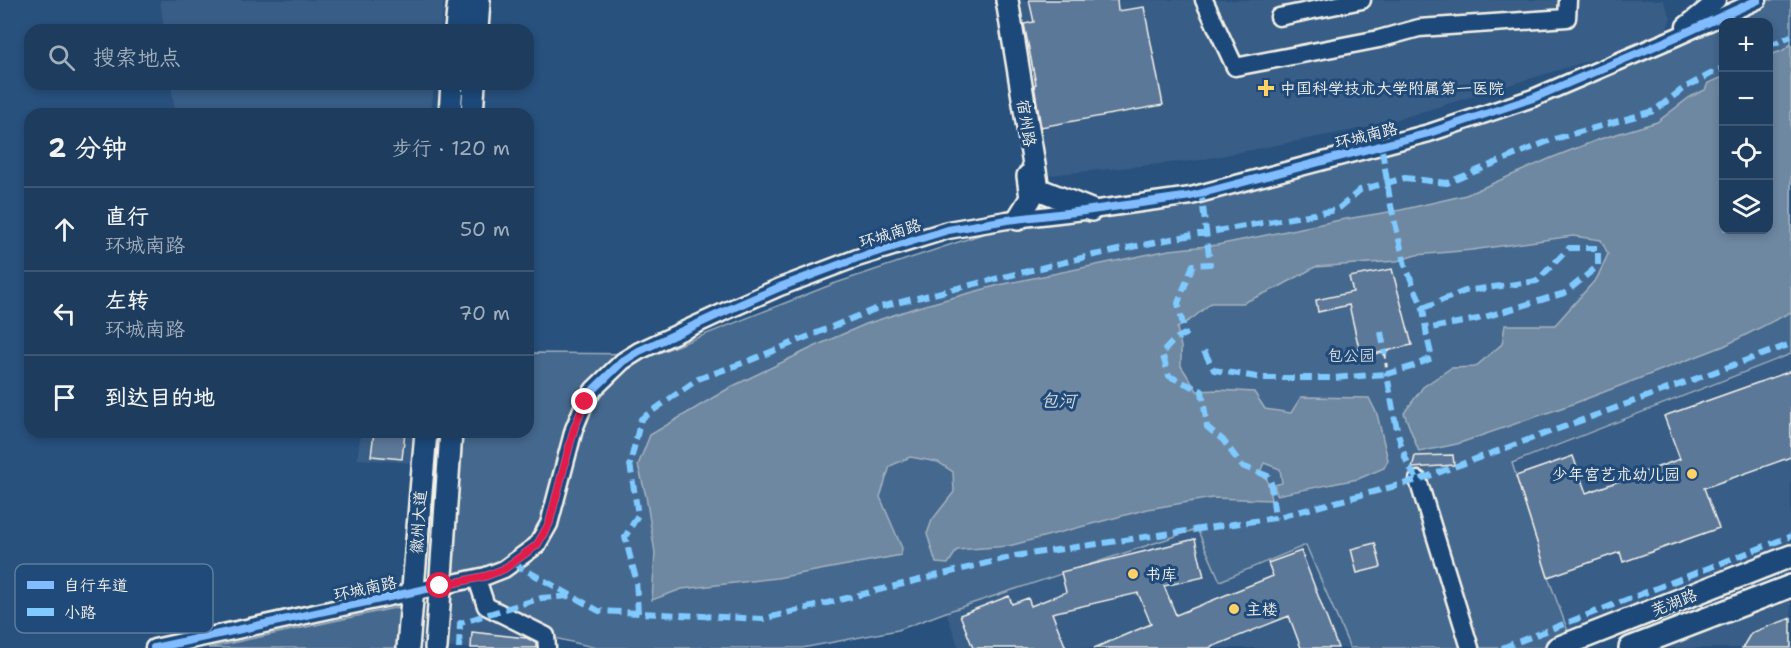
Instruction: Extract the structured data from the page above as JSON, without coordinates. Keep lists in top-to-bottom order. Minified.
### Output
{"streets":{"main road":["宿州路","徽州大道","芜湖路"],"street":["环城南路"]},"crossings":[["宿州路","环城南路"],["环城南路","徽州大道"]],"water":["包河"],"parks":["包公园"],"places":{"health":["中国科学技术大学附属第一医院"],"other":["少年宫艺术幼儿园","书库","主楼"]},"legend":["自行车道","小路"],"page":{"map_buttons":["+","−"],"search":"搜索地点","heading":["2 分钟","步行 · 120 m"],"list":[["直行","环城南路","50 m"],["左转","环城南路","70 m"],"到达目的地"]}}
